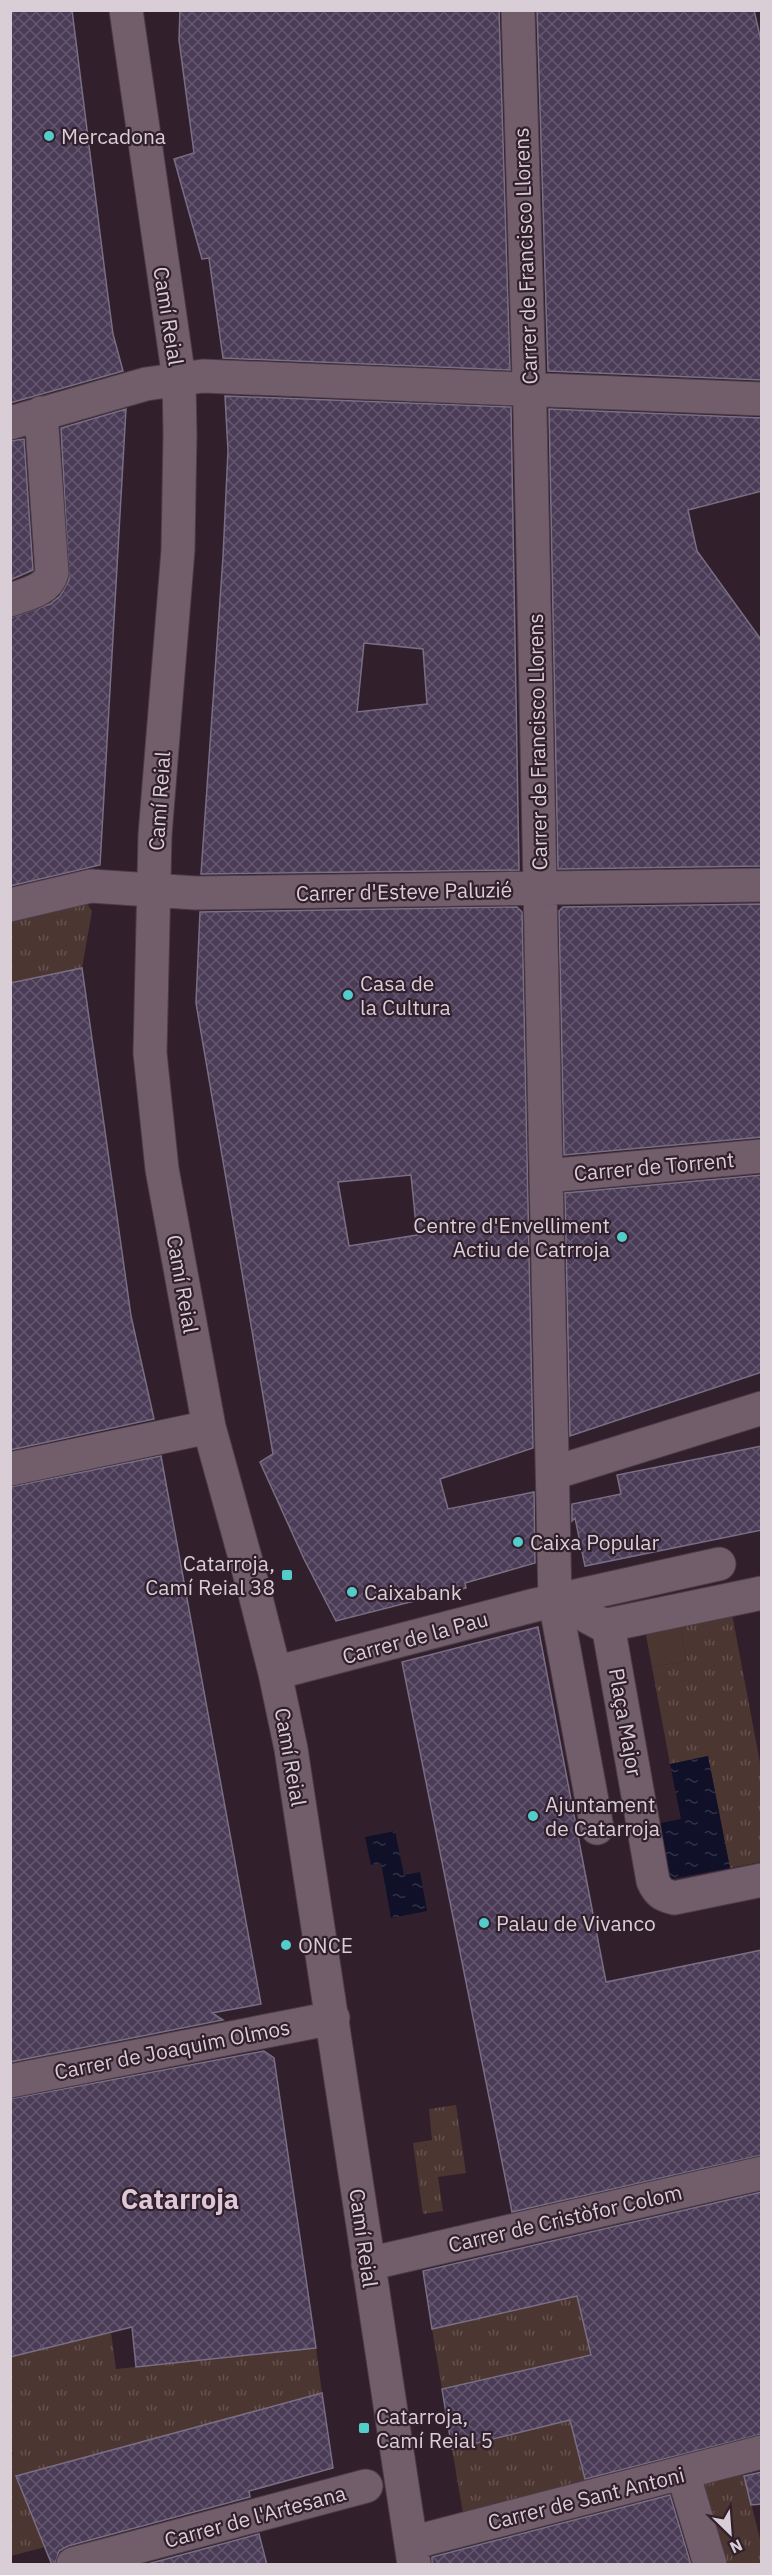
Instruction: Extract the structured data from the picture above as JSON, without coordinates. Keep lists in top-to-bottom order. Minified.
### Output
{"streets":{"street":["Carrer de Francisco Llorens","Camí Reial","Carrer d'Esteve Paluzié","Carrer de Torrent","Carrer de la Pau","Plaça Major","Carrer de Joaquim Olmos","Carrer de Cristòfor Colom","Carrer de Sant Antoni","Carrer de l'Artesana"]},"crossings":[["Carrer de Francisco Llorens","Carrer d'Esteve Paluzié"],["Carrer de Francisco Llorens","Carrer de Torrent"],["Camí Reial","Carrer d'Esteve Paluzié"],["Camí Reial","Carrer de la Pau"],["Camí Reial","Carrer de Joaquim Olmos"],["Camí Reial","Carrer de Cristòfor Colom"],["Camí Reial","Carrer de Sant Antoni"]],"districts":["Catarroja"],"places":{"other":["Mercadona","Casa de la Cultura","Centre d'Envelliment Actiu de Catrroja","Caixa Popular","Caixabank","Ajuntament de Catarroja","Palau de Vivanco","ONCE"],"transit":["Catarroja, Camí Reial 38","Catarroja, Camí Reial 5"]},"north":"bottom right"}
